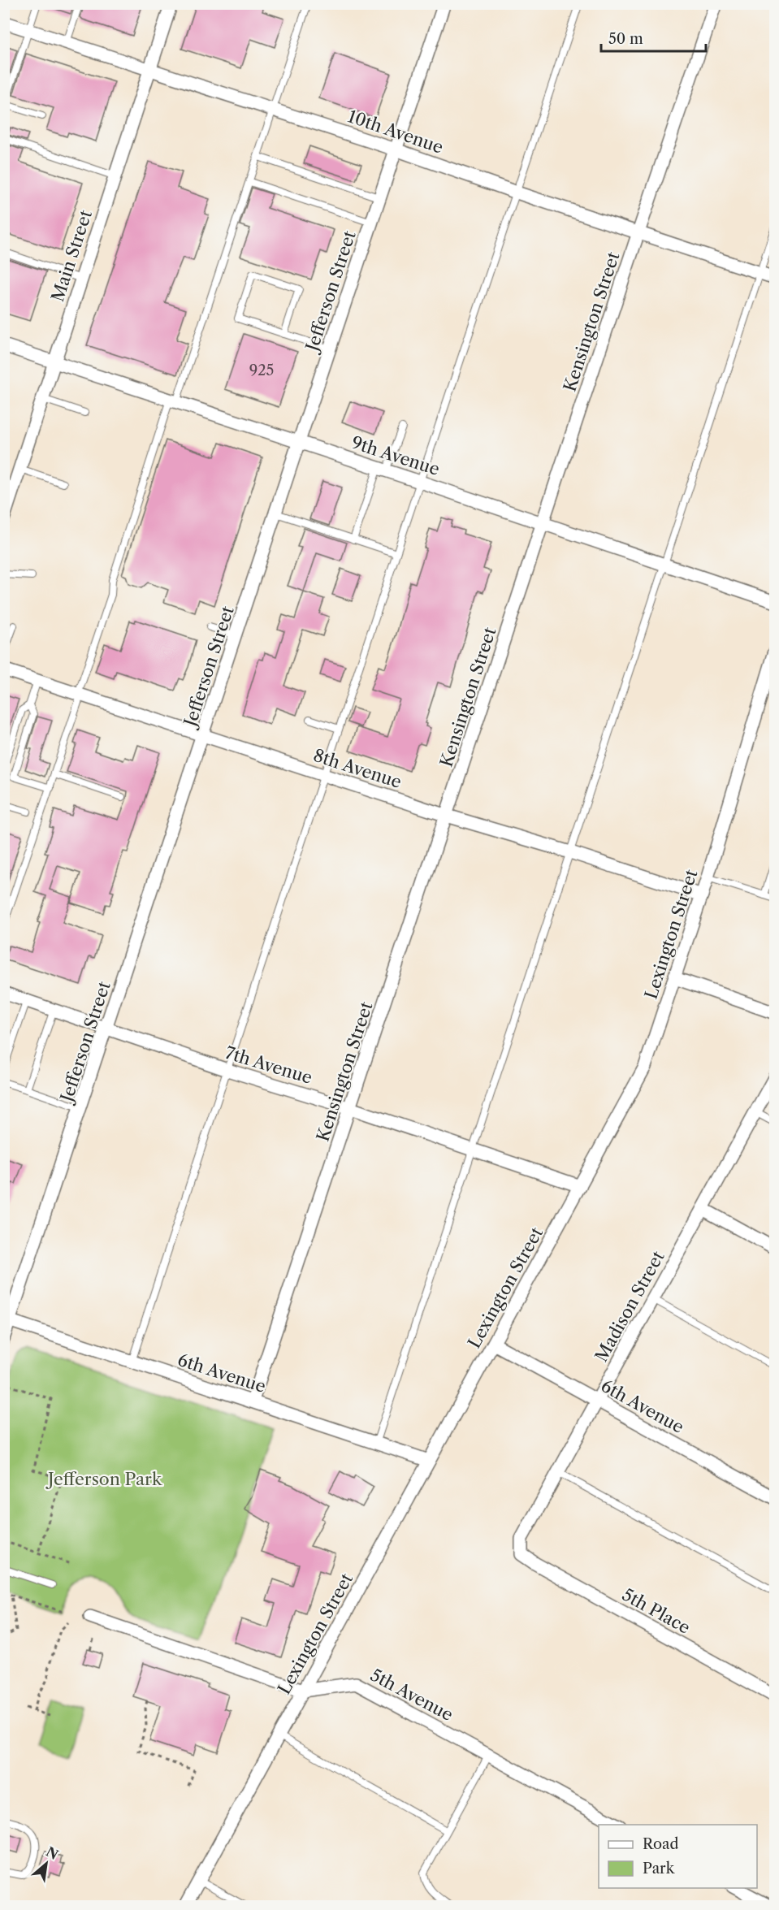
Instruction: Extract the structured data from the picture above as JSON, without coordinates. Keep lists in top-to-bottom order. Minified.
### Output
{"streets":{"street":["10th Avenue","Main Street","Jefferson Street","Kensington Street","9th Avenue","8th Avenue","Lexington Street","7th Avenue","Madison Street","6th Avenue","5th Place","5th Avenue"]},"crossings":[["10th Avenue","Main Street"],["10th Avenue","Jefferson Street"],["10th Avenue","Kensington Street"],["Main Street","9th Avenue"],["Jefferson Street","9th Avenue"],["Jefferson Street","8th Avenue"],["Jefferson Street","7th Avenue"],["Jefferson Street","6th Avenue"],["Kensington Street","9th Avenue"],["Kensington Street","8th Avenue"],["Kensington Street","7th Avenue"],["Kensington Street","6th Avenue"],["8th Avenue","Lexington Street"],["Lexington Street","7th Avenue"],["Lexington Street","6th Avenue"],["Lexington Street","5th Avenue"],["Madison Street","6th Avenue"],["Madison Street","5th Place"]],"parks":["Jefferson Park"],"house_numbers":["925"],"legend":["Road","Park"],"scale_bar":"50 m","north":"top right"}
